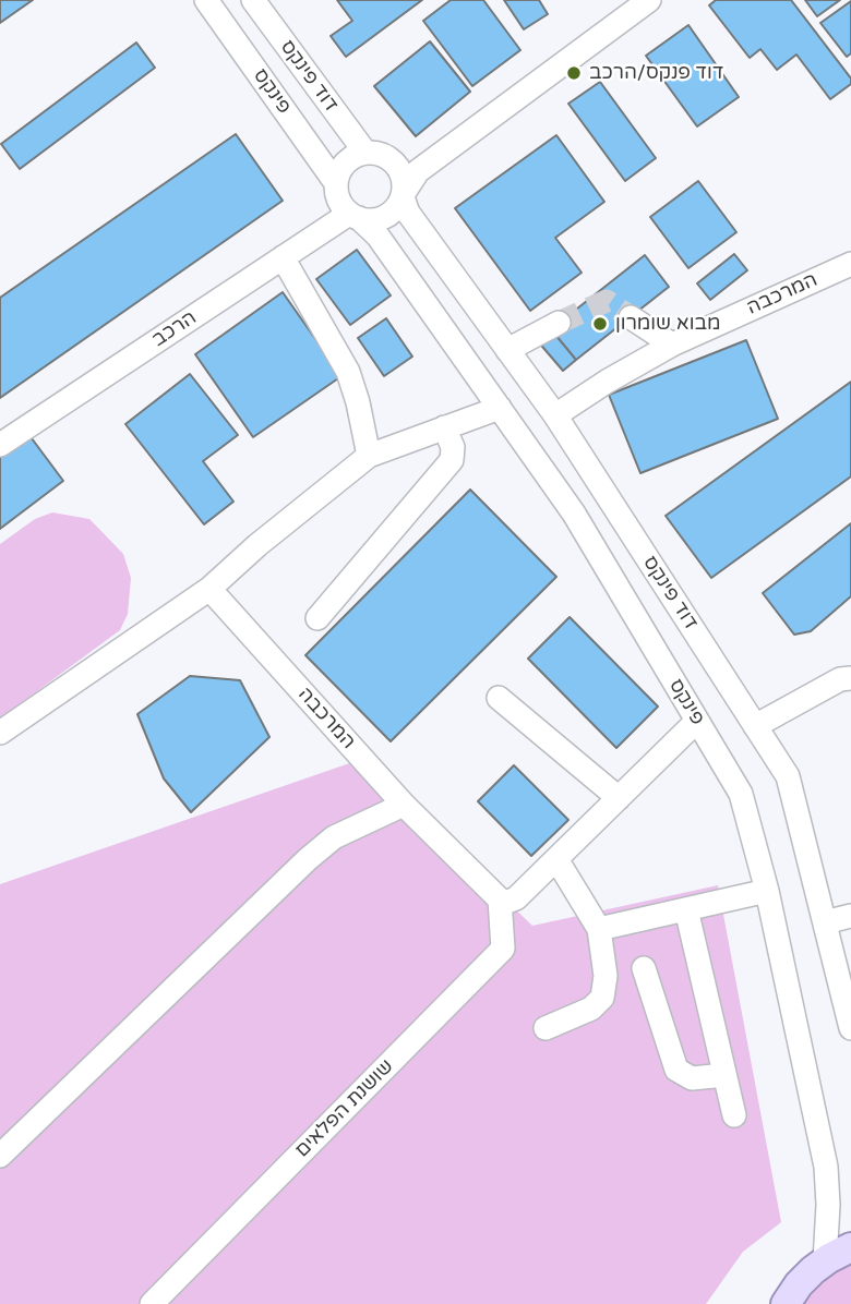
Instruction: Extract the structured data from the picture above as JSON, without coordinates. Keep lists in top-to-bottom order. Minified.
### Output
{"streets":{"street":["דוד פינקס","פינקס","המרכבה","הרכב","שושנת הפלאים"]},"crossings":[["דוד פינקס","פינקס"],["דוד פינקס","המרכבה"],["דוד פינקס","הרכב"],["פינקס","הרכב"],["המרכבה","שושנת הפלאים"]],"places":["דוד פנקס/הרכב","מבוא שומרון"]}
